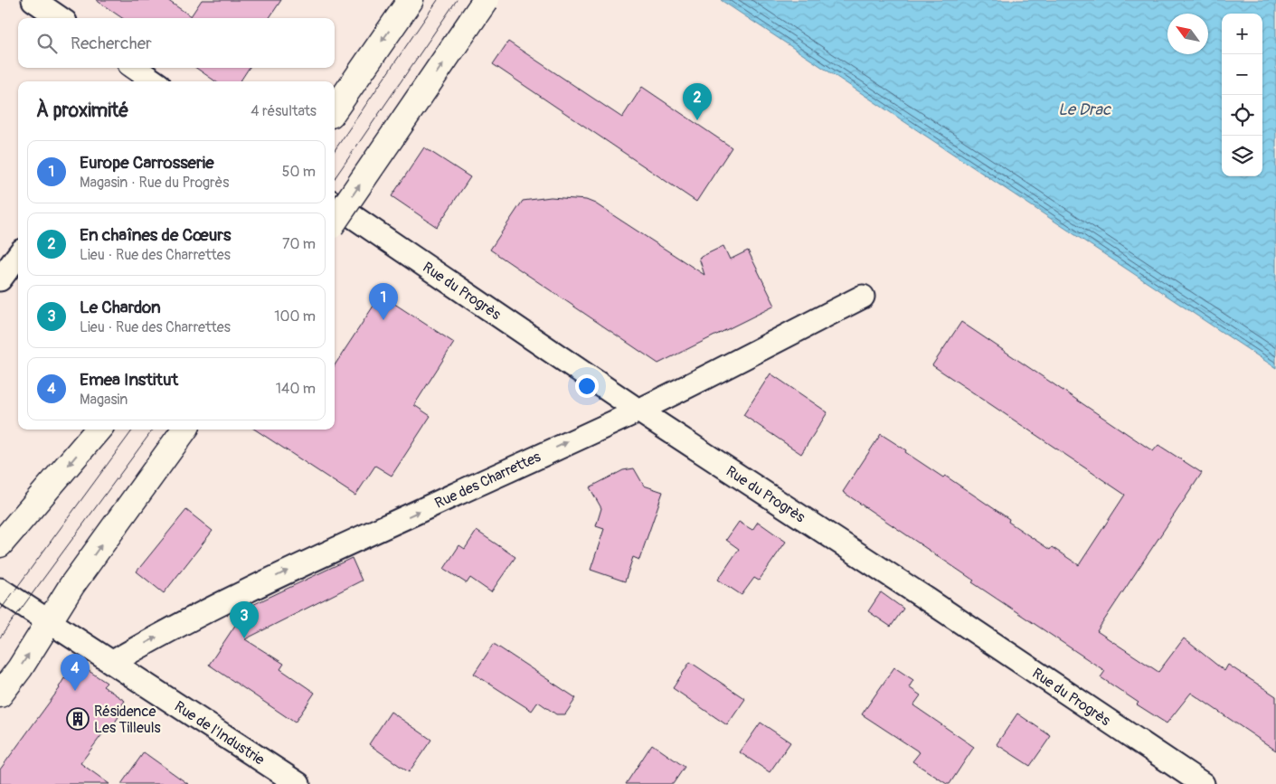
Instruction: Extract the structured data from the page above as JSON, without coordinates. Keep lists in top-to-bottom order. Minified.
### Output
{"streets":{"street":["Rue du Progrès","Rue des Charrettes","Rue de l'Industrie"]},"crossings":[["Rue du Progrès","Rue des Charrettes"],["Rue des Charrettes","Rue de l'Industrie"]],"one_way":["Rue des Charrettes"],"water":["Le Drac"],"places":{"building":["Résidence Les Tilleuls"]},"north":"top left","page":{"map_buttons":["+","−"],"search":"Rechercher","heading":["À proximité","4 résultats"],"pins":["2","1","3","4"],"list":[{"mark":"1","name":"Europe Carrosserie","note":"Magasin · Rue du Progrès","value":"50 m"},{"mark":"2","name":"En chaînes de Cœurs","note":"Lieu · Rue des Charrettes","value":"70 m"},{"mark":"3","name":"Le Chardon","note":"Lieu · Rue des Charrettes","value":"100 m"},{"mark":"4","name":"Emea Institut","note":"Magasin","value":"140 m"}]}}
